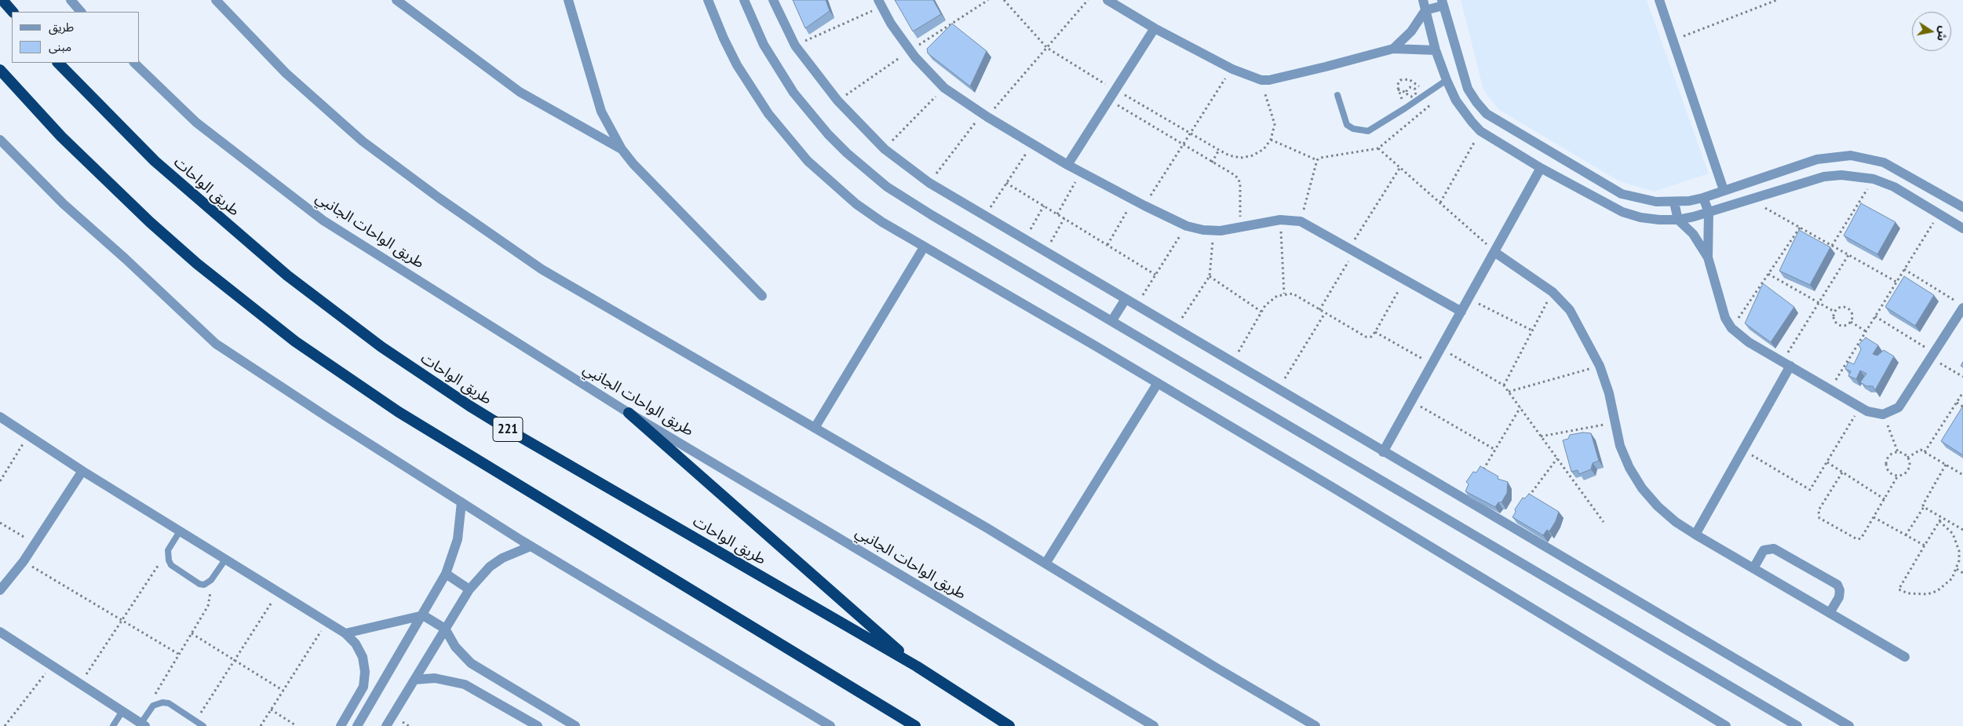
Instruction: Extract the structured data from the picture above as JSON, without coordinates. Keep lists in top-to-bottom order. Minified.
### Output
{"streets":{"highway":["طريق الواحات","221"],"street":["طريق الواحات الجانبي"]},"legend":["طريق","مبنى"],"north":"right"}
